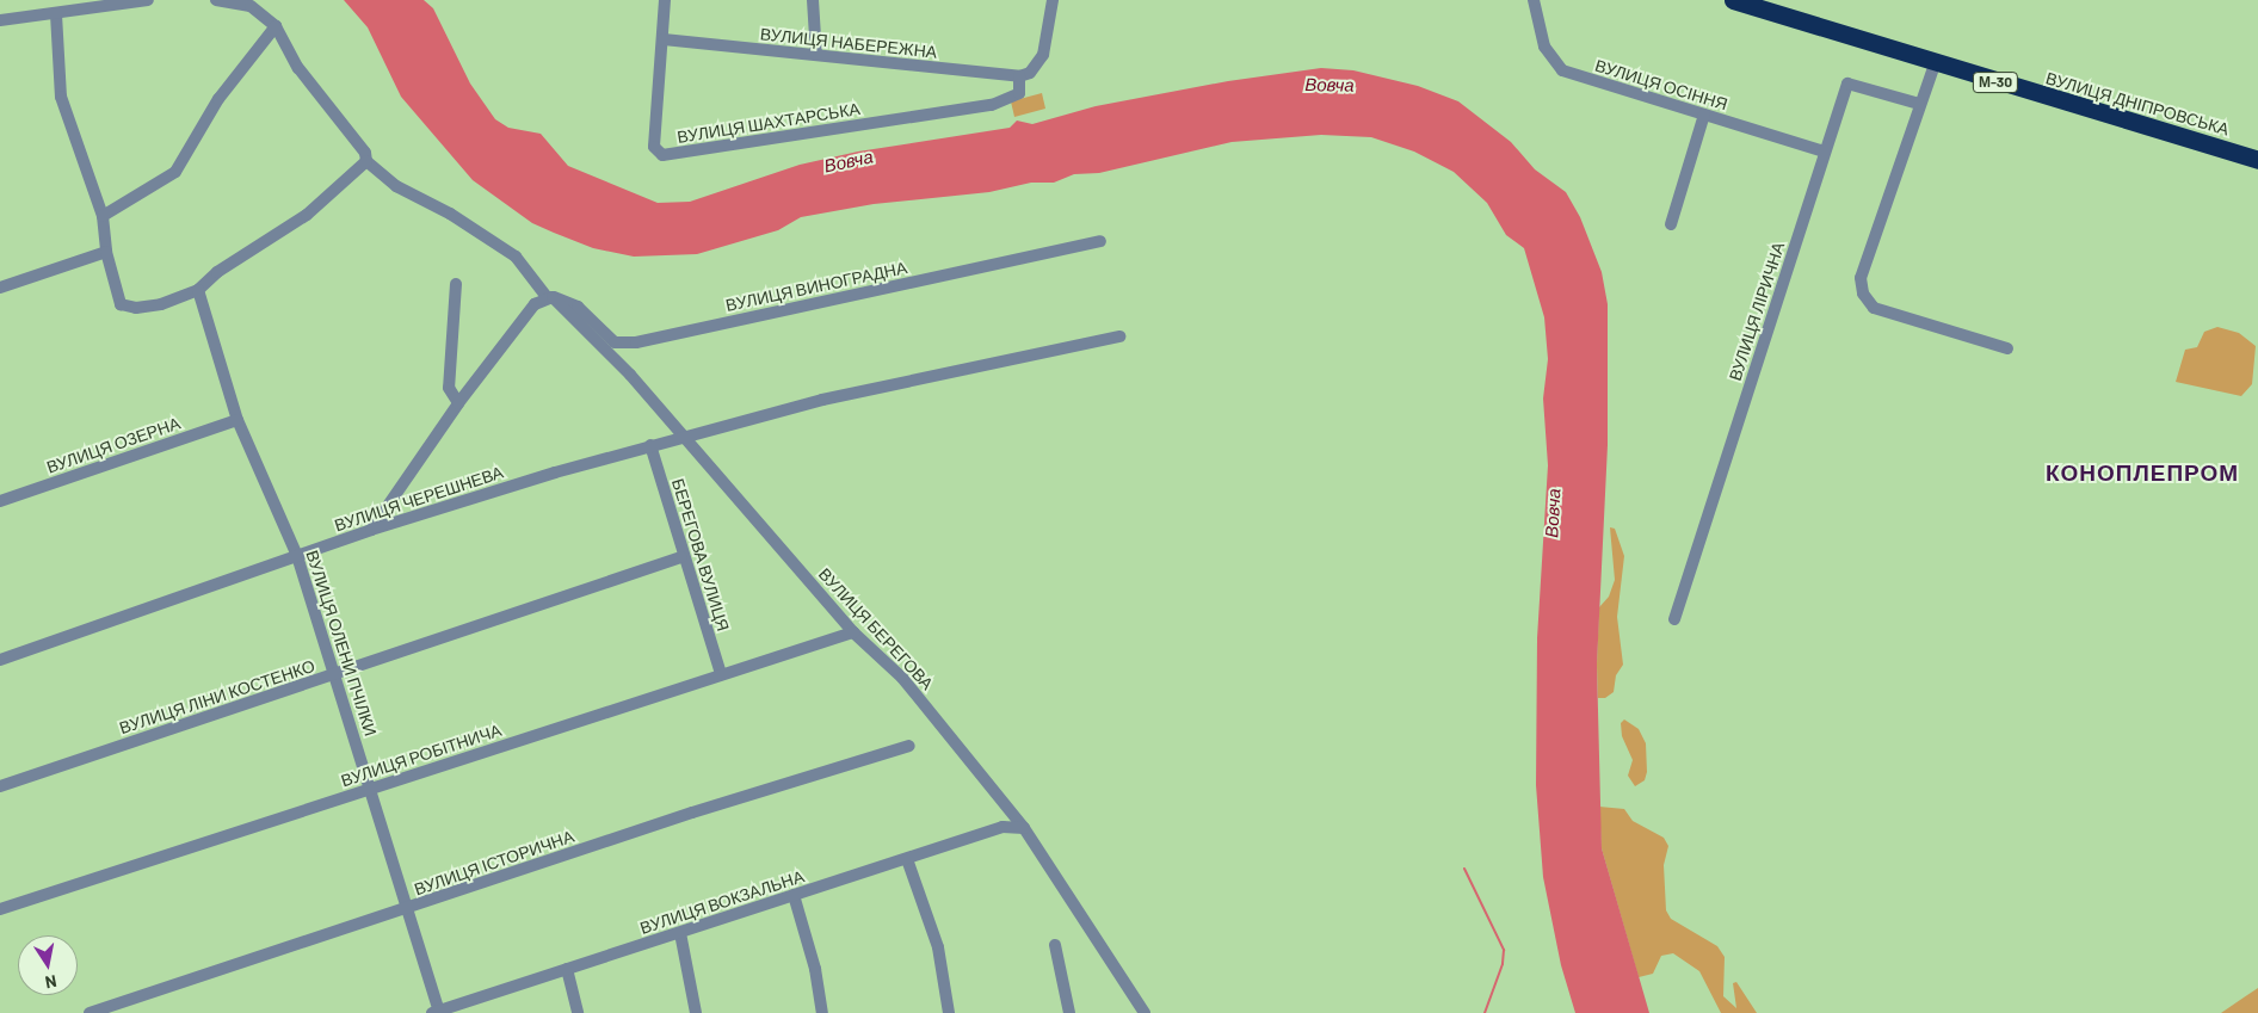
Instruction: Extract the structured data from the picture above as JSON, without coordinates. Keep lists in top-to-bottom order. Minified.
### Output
{"streets":{"highway":["М-30","ВУЛИЦЯ ДНІПРОВСЬКА"],"street":["ВУЛИЦЯ НАБЕРЕЖНА","ВУЛИЦЯ ОСІННЯ","ВУЛИЦЯ ШАХТАРСЬКА","ВУЛИЦЯ ВИНОГРАДНА","ВУЛИЦЯ ЛІРИЧНА","ВУЛИЦЯ ОЗЕРНА","ВУЛИЦЯ ЧЕРЕШНЕВА","БЕРЕГОВА ВУЛИЦЯ","ВУЛИЦЯ БЕРЕГОВА","ВУЛИЦЯ ОЛЕНИ ПЧІЛКИ","ВУЛИЦЯ ЛІНИ КОСТЕНКО","ВУЛИЦЯ РОБІТНИЧА","ВУЛИЦЯ ІСТОРИЧНА","ВУЛИЦЯ ВОКЗАЛЬНА"]},"crossings":[["ВУЛИЦЯ НАБЕРЕЖНА","ВУЛИЦЯ ШАХТАРСЬКА"],["ВУЛИЦЯ ОСІННЯ","ВУЛИЦЯ ЛІРИЧНА"],["ВУЛИЦЯ ВИНОГРАДНА","ВУЛИЦЯ БЕРЕГОВА"],["ВУЛИЦЯ ОЗЕРНА","ВУЛИЦЯ ОЛЕНИ ПЧІЛКИ"],["ВУЛИЦЯ ЧЕРЕШНЕВА","БЕРЕГОВА ВУЛИЦЯ"],["ВУЛИЦЯ ЧЕРЕШНЕВА","ВУЛИЦЯ БЕРЕГОВА"],["ВУЛИЦЯ ЧЕРЕШНЕВА","ВУЛИЦЯ ОЛЕНИ ПЧІЛКИ"],["БЕРЕГОВА ВУЛИЦЯ","ВУЛИЦЯ ЛІНИ КОСТЕНКО"],["БЕРЕГОВА ВУЛИЦЯ","ВУЛИЦЯ РОБІТНИЧА"],["ВУЛИЦЯ БЕРЕГОВА","ВУЛИЦЯ РОБІТНИЧА"],["ВУЛИЦЯ БЕРЕГОВА","ВУЛИЦЯ ВОКЗАЛЬНА"],["ВУЛИЦЯ ОЛЕНИ ПЧІЛКИ","ВУЛИЦЯ ЛІНИ КОСТЕНКО"],["ВУЛИЦЯ ОЛЕНИ ПЧІЛКИ","ВУЛИЦЯ РОБІТНИЧА"],["ВУЛИЦЯ ОЛЕНИ ПЧІЛКИ","ВУЛИЦЯ ІСТОРИЧНА"],["ВУЛИЦЯ ОЛЕНИ ПЧІЛКИ","ВУЛИЦЯ ВОКЗАЛЬНА"]],"districts":["КОНОПЛЕПРОМ"],"water":["Вовча"],"north":"bottom"}
